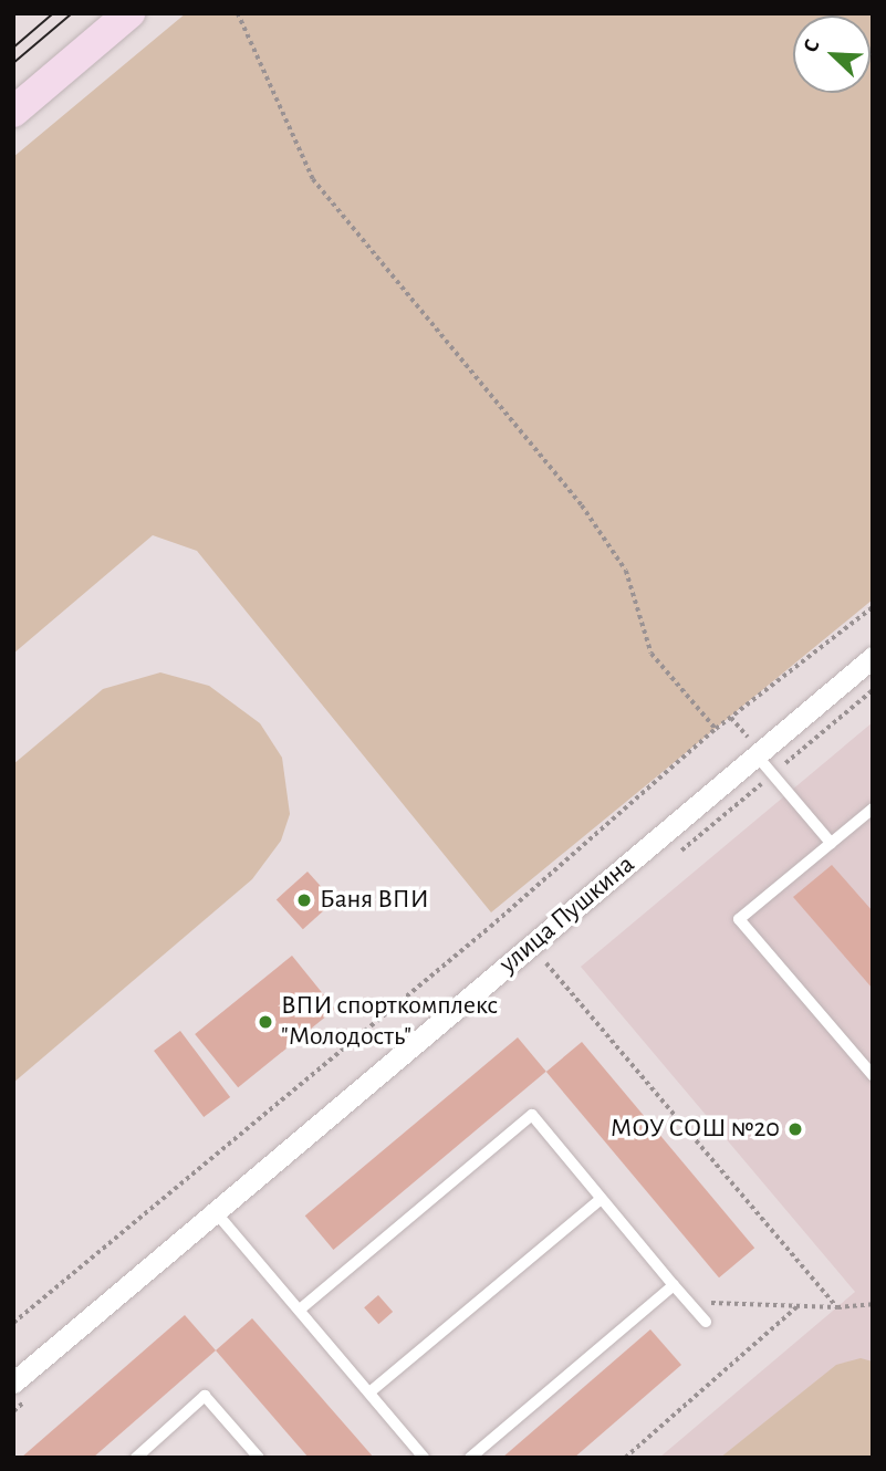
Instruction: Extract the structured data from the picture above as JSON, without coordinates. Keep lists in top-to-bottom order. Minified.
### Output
{"streets":{"street":["улица Пушкина"]},"places":["Баня ВПИ","ВПИ спорткомплекс \"Молодость\"","МОУ СОШ №20"],"north":"top left"}
